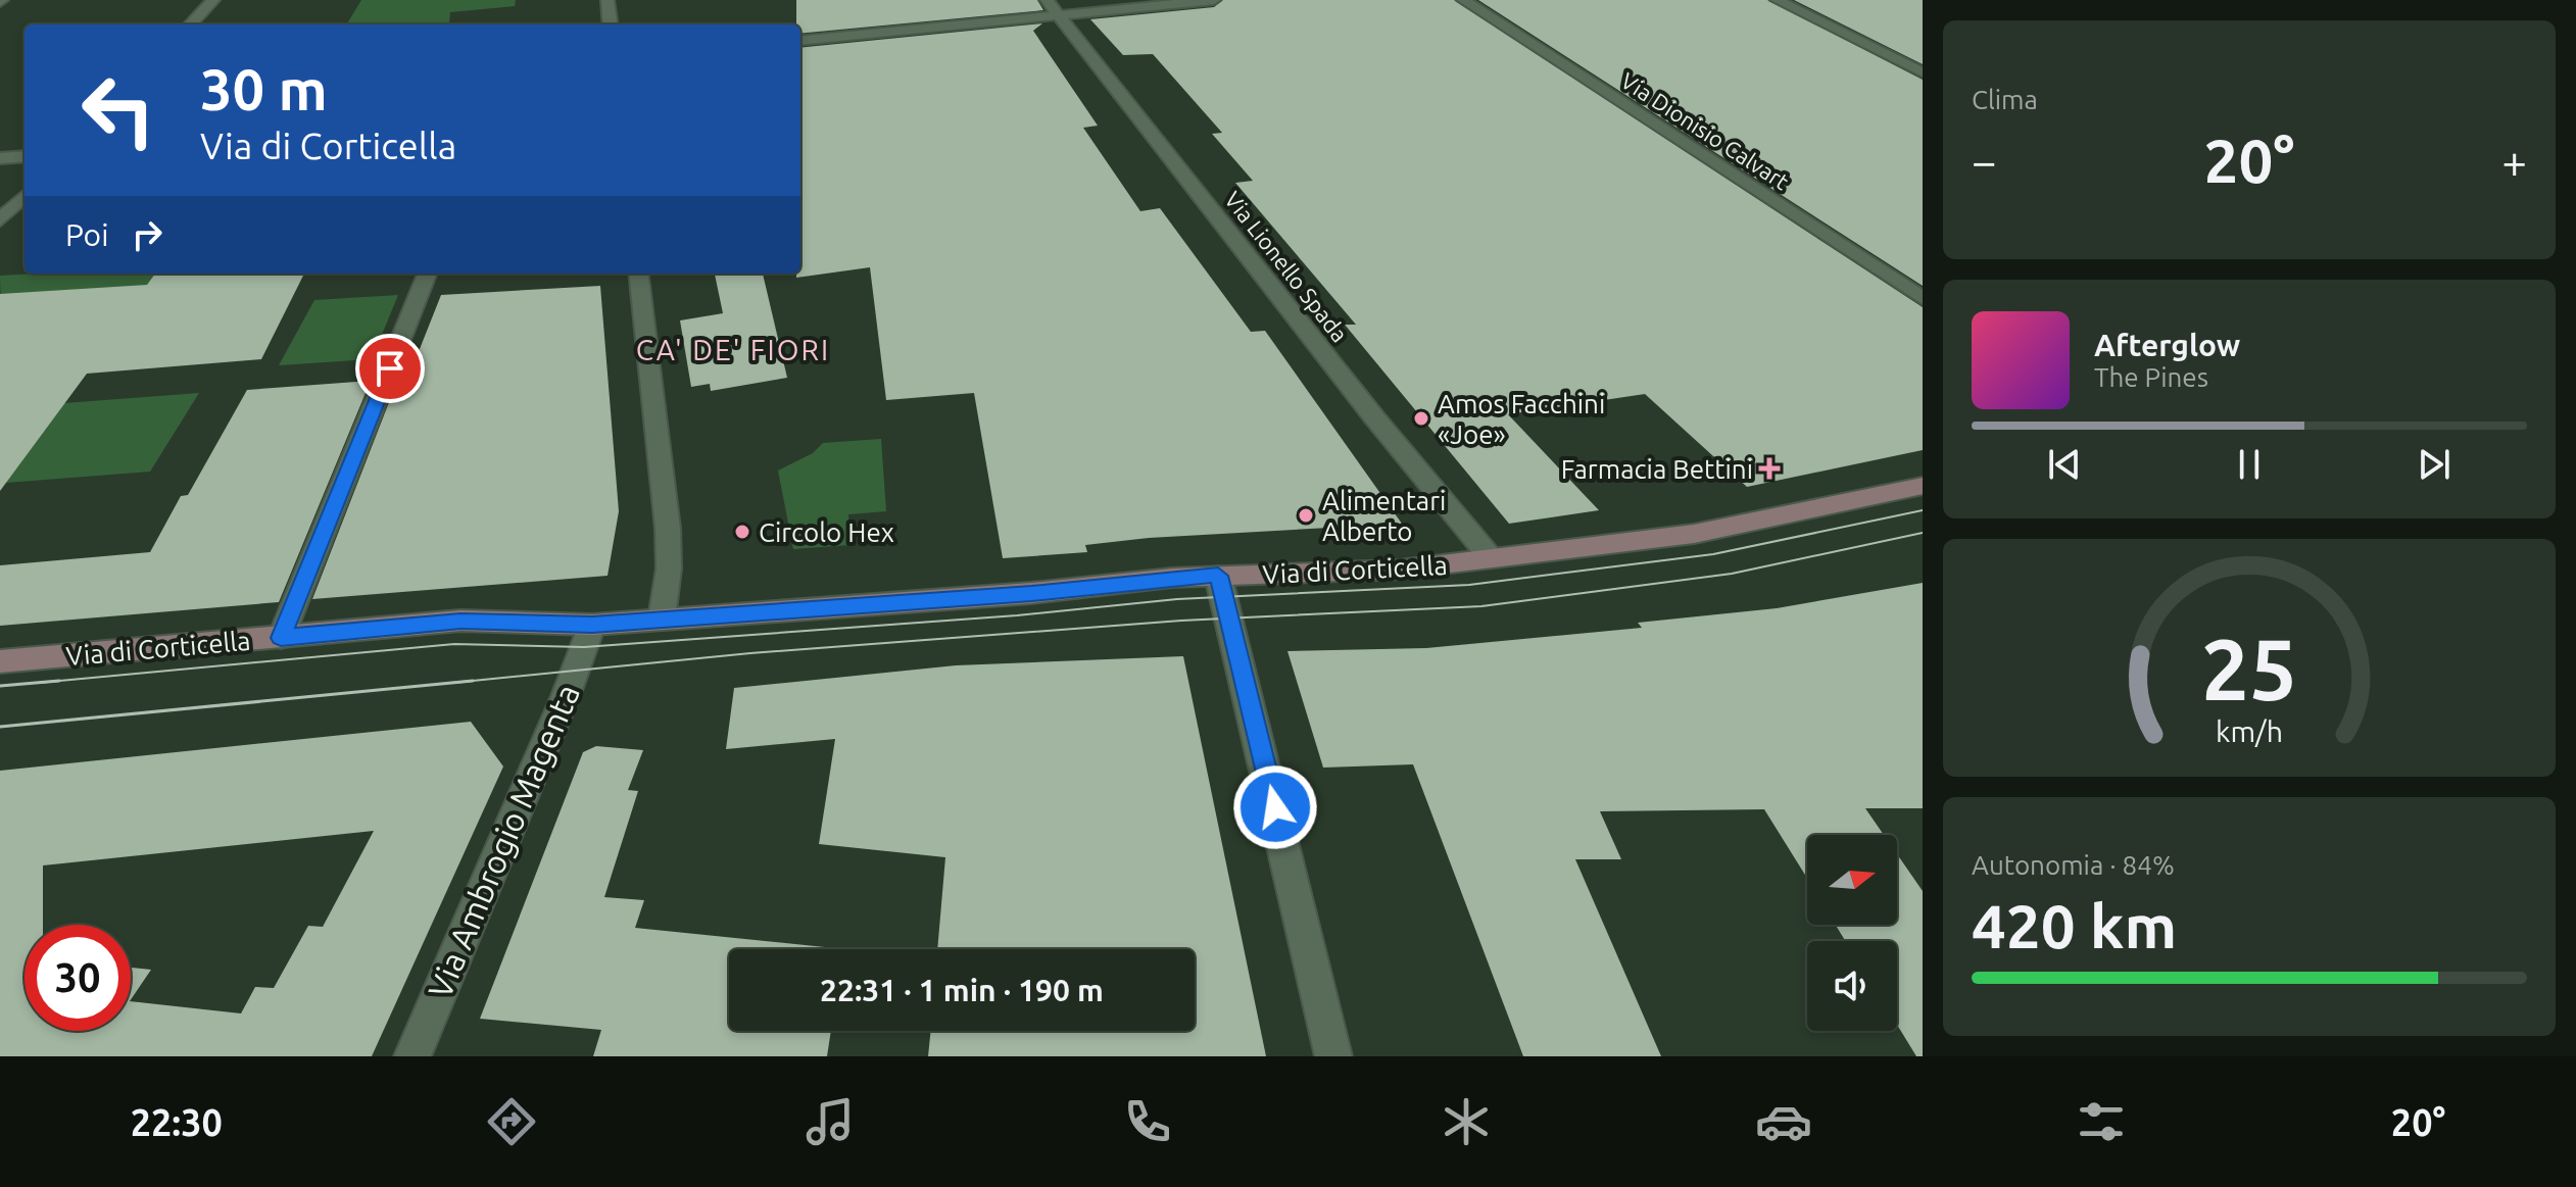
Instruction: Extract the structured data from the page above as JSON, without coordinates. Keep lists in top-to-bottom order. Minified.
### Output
{"streets":{"main road":["Via di Corticella"],"street":["Via Dionisio Calvart","Via Lionello Spada","Via Ambrogio Magenta"]},"crossings":[["Via Lionello Spada","Via di Corticella"],["Via di Corticella","Via Ambrogio Magenta"]],"districts":["CA' DE' FIORI"],"places":{"other":["Amos Facchini «Joe»","Alimentari Alberto","Circolo Hex"],"health":["Farmacia Bettini"]},"north":"right","page":{"tile":["Clima",["Autonomia · 84%","420 km"]],"turn":["30 m","Via di Corticella"],"heat":["−","20°","+"],"then":"Poi","song":["Afterglow","The Pines"],"limit":"30","trip":"22:31 · 1 min · 190 m","tabs":["22:30","20°"],"gauge":["25","km/h"]}}
